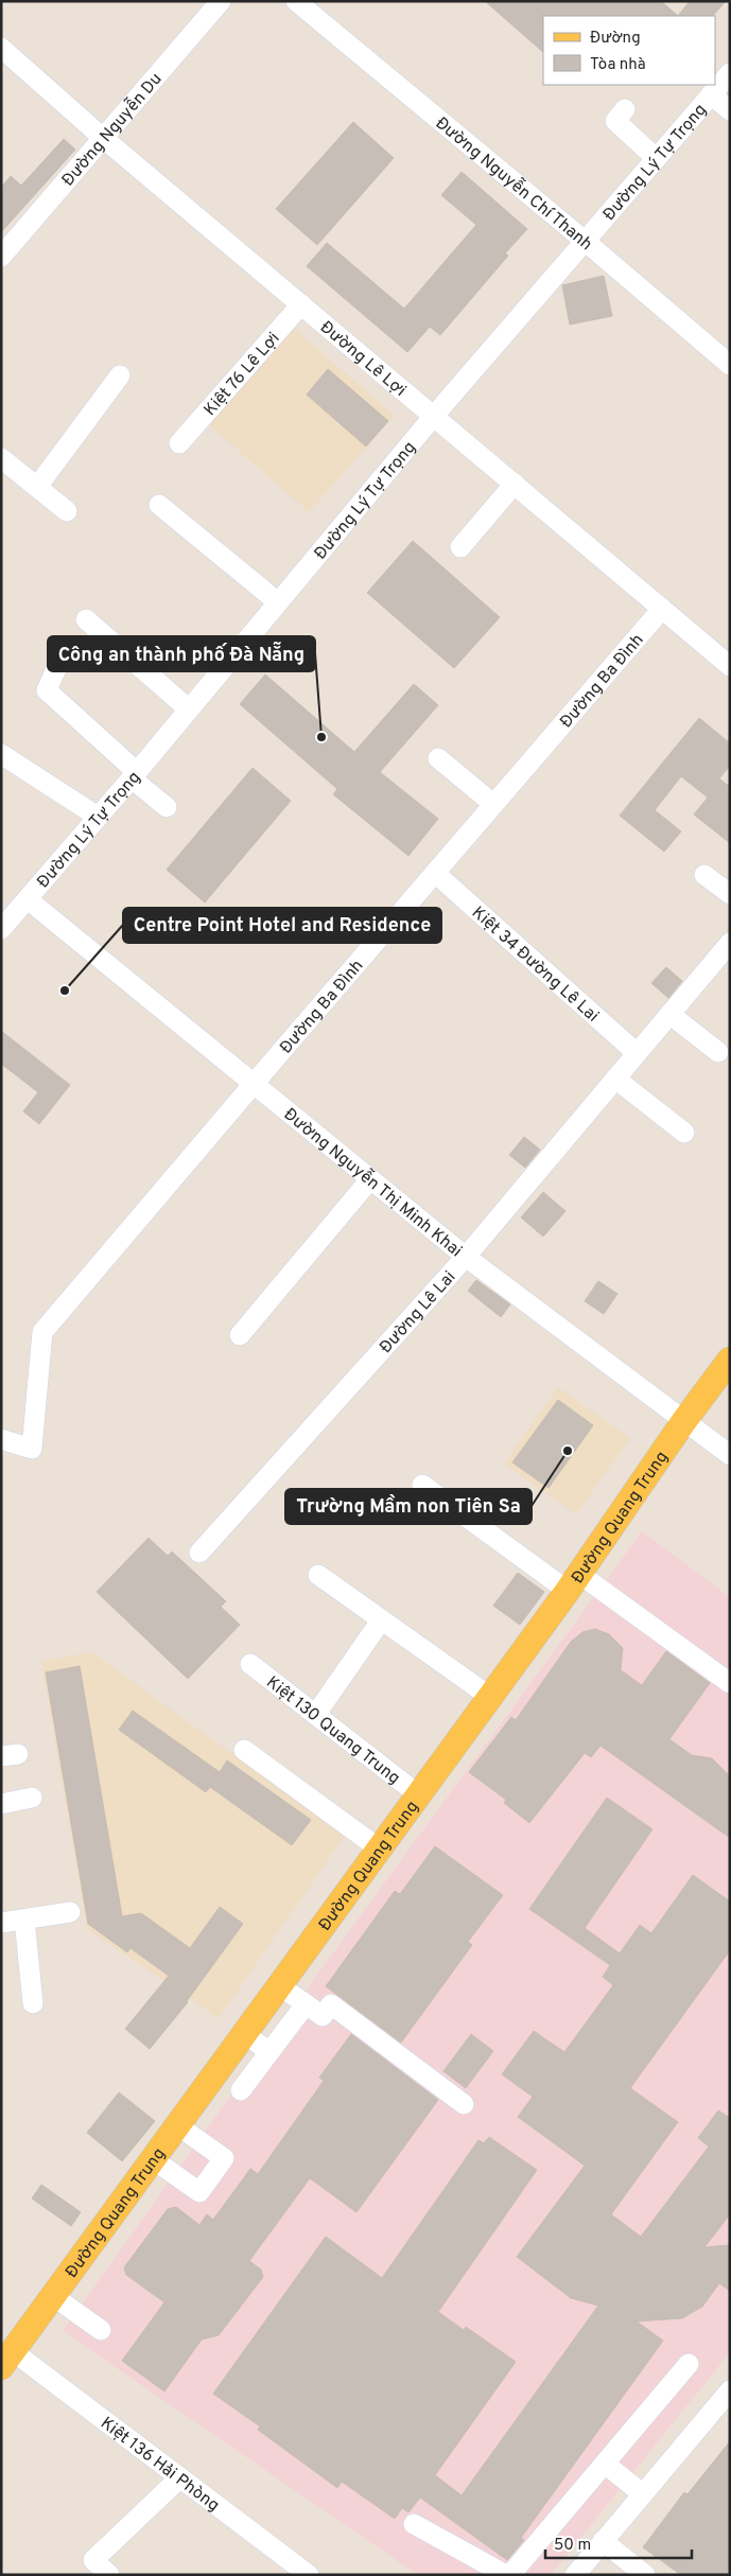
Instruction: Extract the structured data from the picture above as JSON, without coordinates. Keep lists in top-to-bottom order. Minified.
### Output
{"streets":{"main road":["Đường Quang Trung"],"street":["Đường Nguyễn Du","Đường Lý Tự Trọng","Đường Nguyễn Chí Thanh","Đường Lê Lợi","Kiệt 76 Lê Lợi","Đường Ba Đình","Kiệt 34 Đường Lê Lai","Đường Nguyễn Thị Minh Khai","Đường Lê Lai","Kiệt 130 Quang Trung","Kiệt 136 Hải Phòng"]},"crossings":[["Đường Nguyễn Du","Đường Lê Lợi"],["Đường Lý Tự Trọng","Đường Nguyễn Chí Thanh"],["Đường Lý Tự Trọng","Đường Lê Lợi"],["Đường Lý Tự Trọng","Đường Nguyễn Thị Minh Khai"],["Đường Lê Lợi","Kiệt 76 Lê Lợi"],["Đường Lê Lợi","Đường Ba Đình"],["Đường Ba Đình","Kiệt 34 Đường Lê Lai"],["Đường Ba Đình","Đường Nguyễn Thị Minh Khai"],["Kiệt 34 Đường Lê Lai","Đường Lê Lai"],["Đường Nguyễn Thị Minh Khai","Đường Lê Lai"],["Đường Nguyễn Thị Minh Khai","Đường Quang Trung"],["Đường Quang Trung","Kiệt 130 Quang Trung"],["Đường Quang Trung","Kiệt 136 Hải Phòng"]],"places":["Công an thành phố Đà Nẵng","Centre Point Hotel and Residence","Trường Mầm non Tiên Sa"],"legend":["Đường","Tòa nhà"],"scale_bar":"50 m"}
